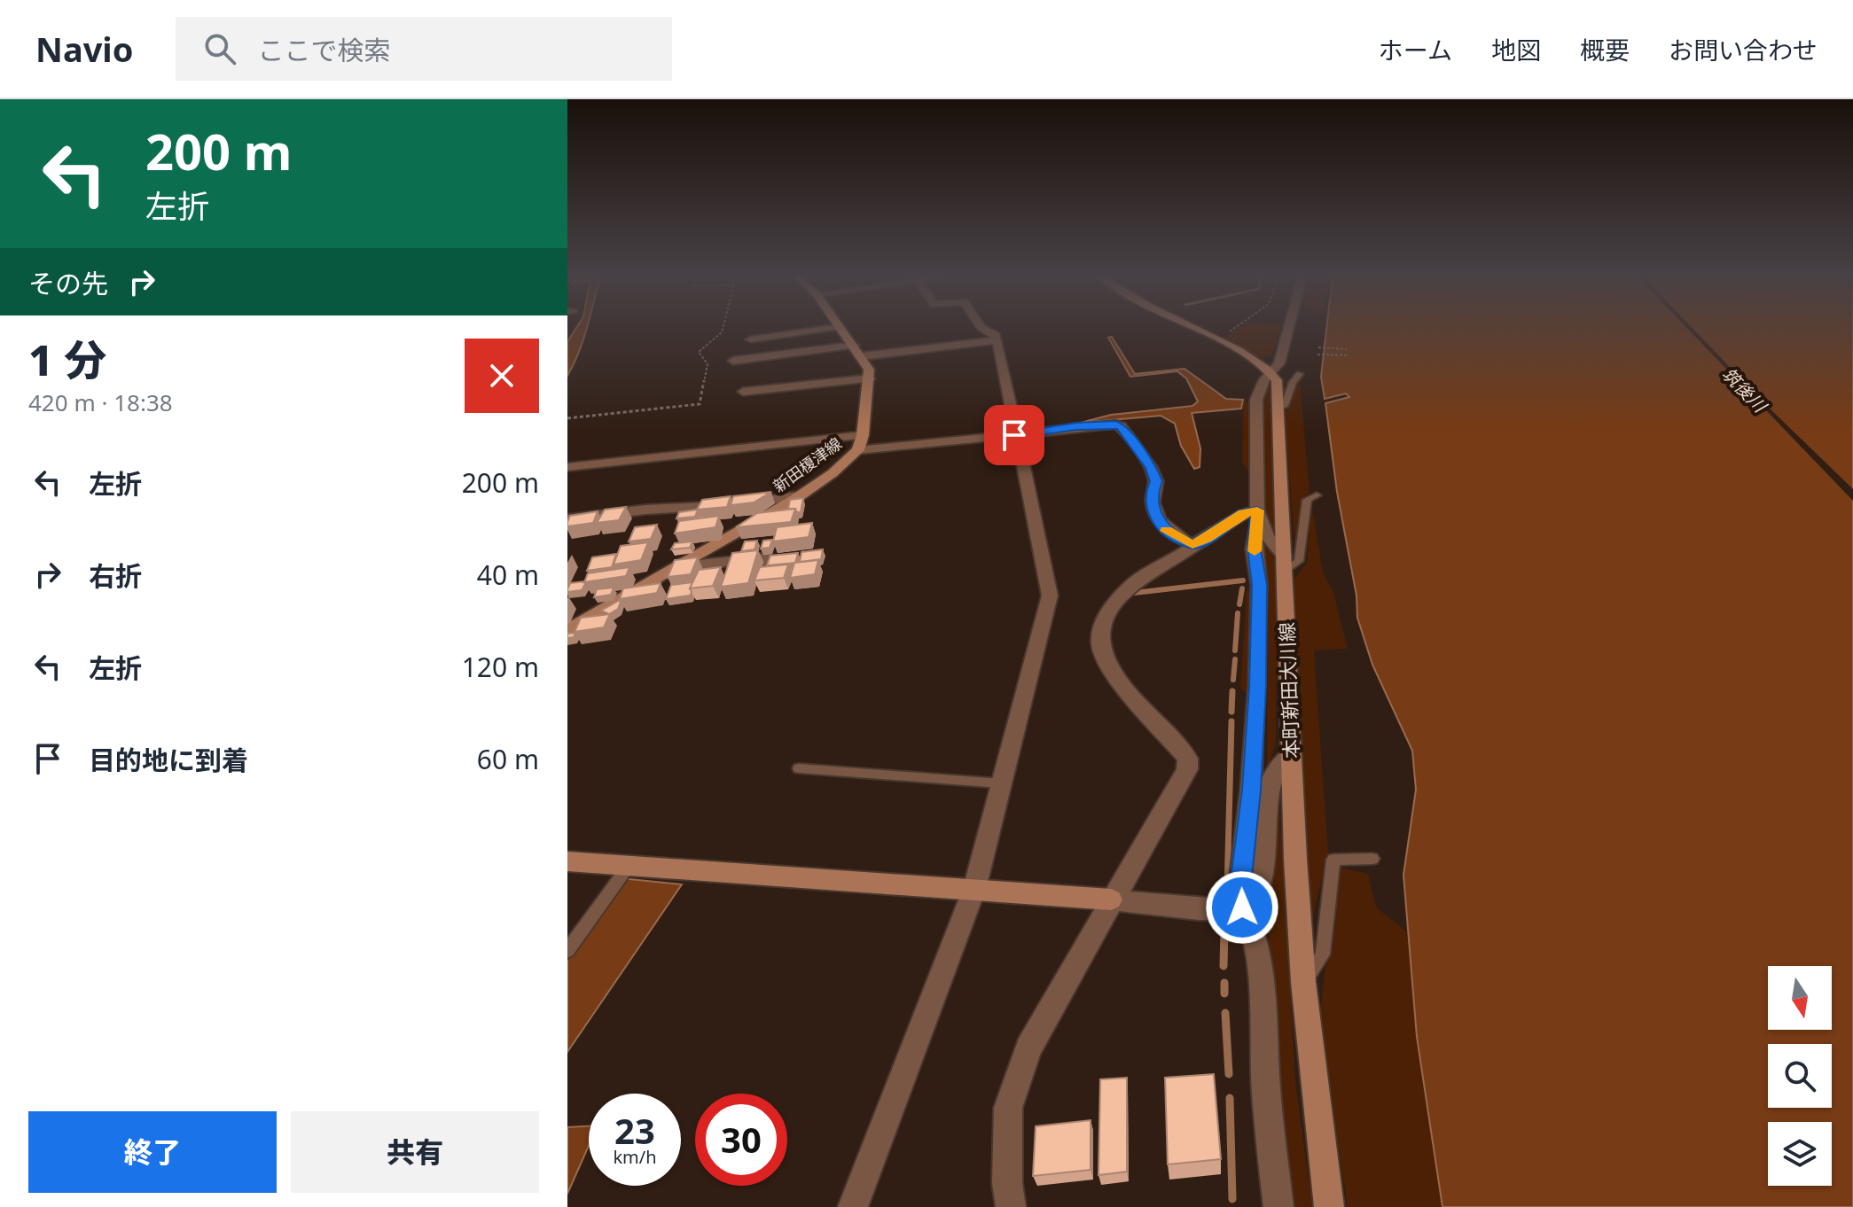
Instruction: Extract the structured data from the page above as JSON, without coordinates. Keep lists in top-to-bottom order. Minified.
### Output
{"streets":{"main road":["新田榎津線","本町新田大川線"]},"water":["筑後川"],"north":"bottom","page":{"header":"Navio","search":"ここで検索","nav":["ホーム","地図","概要","お問い合わせ"],"turn":["200 m","左折"],"then":"その先","heading":["1 分","420 m · 18:38"],"list":[{"name":"左折","value":"200 m"},{"name":"右折","value":"40 m"},{"name":"左折","value":"120 m"},{"name":"目的地に到着","value":"60 m"}],"speed":"23 km/h","limit":"30","buttons":["終了","共有"]}}
